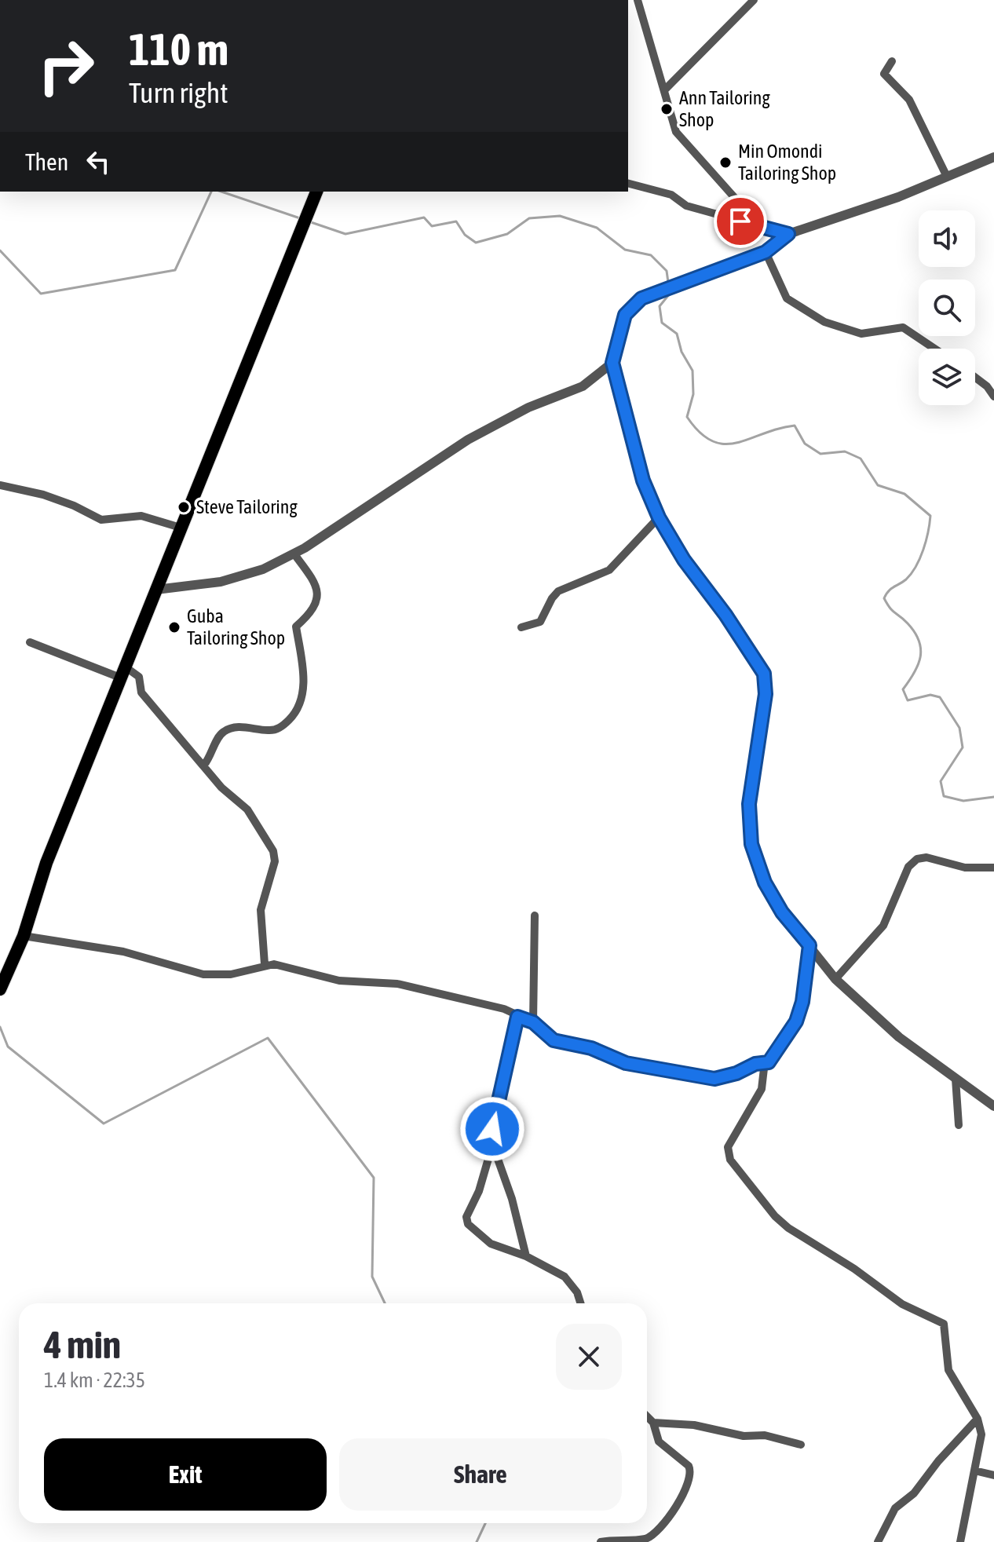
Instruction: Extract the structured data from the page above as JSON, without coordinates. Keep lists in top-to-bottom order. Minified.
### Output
{"places":["Ann Tailoring Shop","Min Omondi Tailoring Shop","Steve Tailoring","Guba Tailoring Shop"],"page":{"turn":["110 m","Turn right"],"then":"Then","heading":["4 min","1.4 km · 22:35"],"buttons":["Exit","Share"]}}
